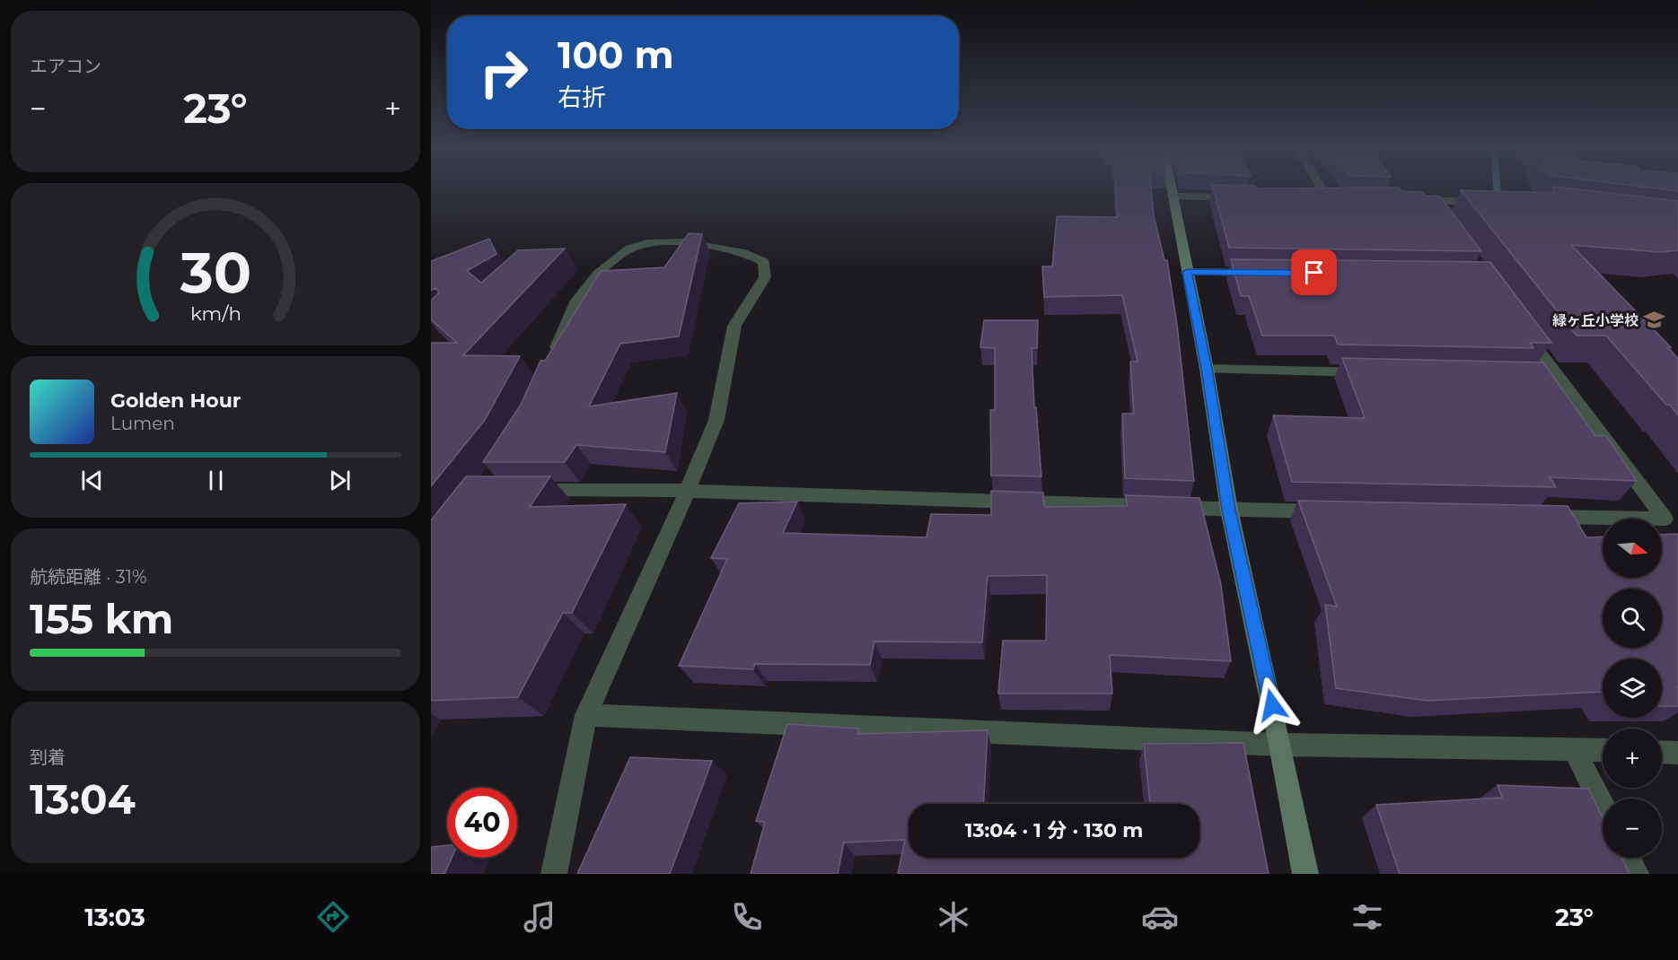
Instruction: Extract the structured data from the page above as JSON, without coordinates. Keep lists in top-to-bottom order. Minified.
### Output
{"places":{"school or university":["緑ヶ丘小学校"]},"north":"right","page":{"tile":["エアコン",["航続距離 · 31%","155 km"],["到着","13:04"]],"turn":["100 m","右折"],"heat":["−","23°","+"],"song":["Golden Hour","Lumen"],"map_buttons":["+","−"],"limit":"40","trip":"13:04 · 1 分 · 130 m","tabs":["13:03","23°"],"gauge":["30","km/h"]}}
